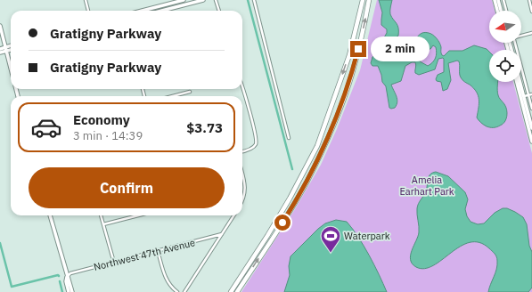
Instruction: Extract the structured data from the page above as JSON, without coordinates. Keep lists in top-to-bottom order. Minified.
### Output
{"streets":{"street":["Northwest 47th Avenue"]},"parks":["Amelia Earhart Park"],"places":{"sports":["Waterpark"]},"north":"left","page":{"banner":["Gratigny Parkway","Gratigny Parkway"],"bubble":"2 min","list":[{"name":"Economy","note":"3 min · 14:39","value":"$3.73"}],"buttons":"Confirm"}}
